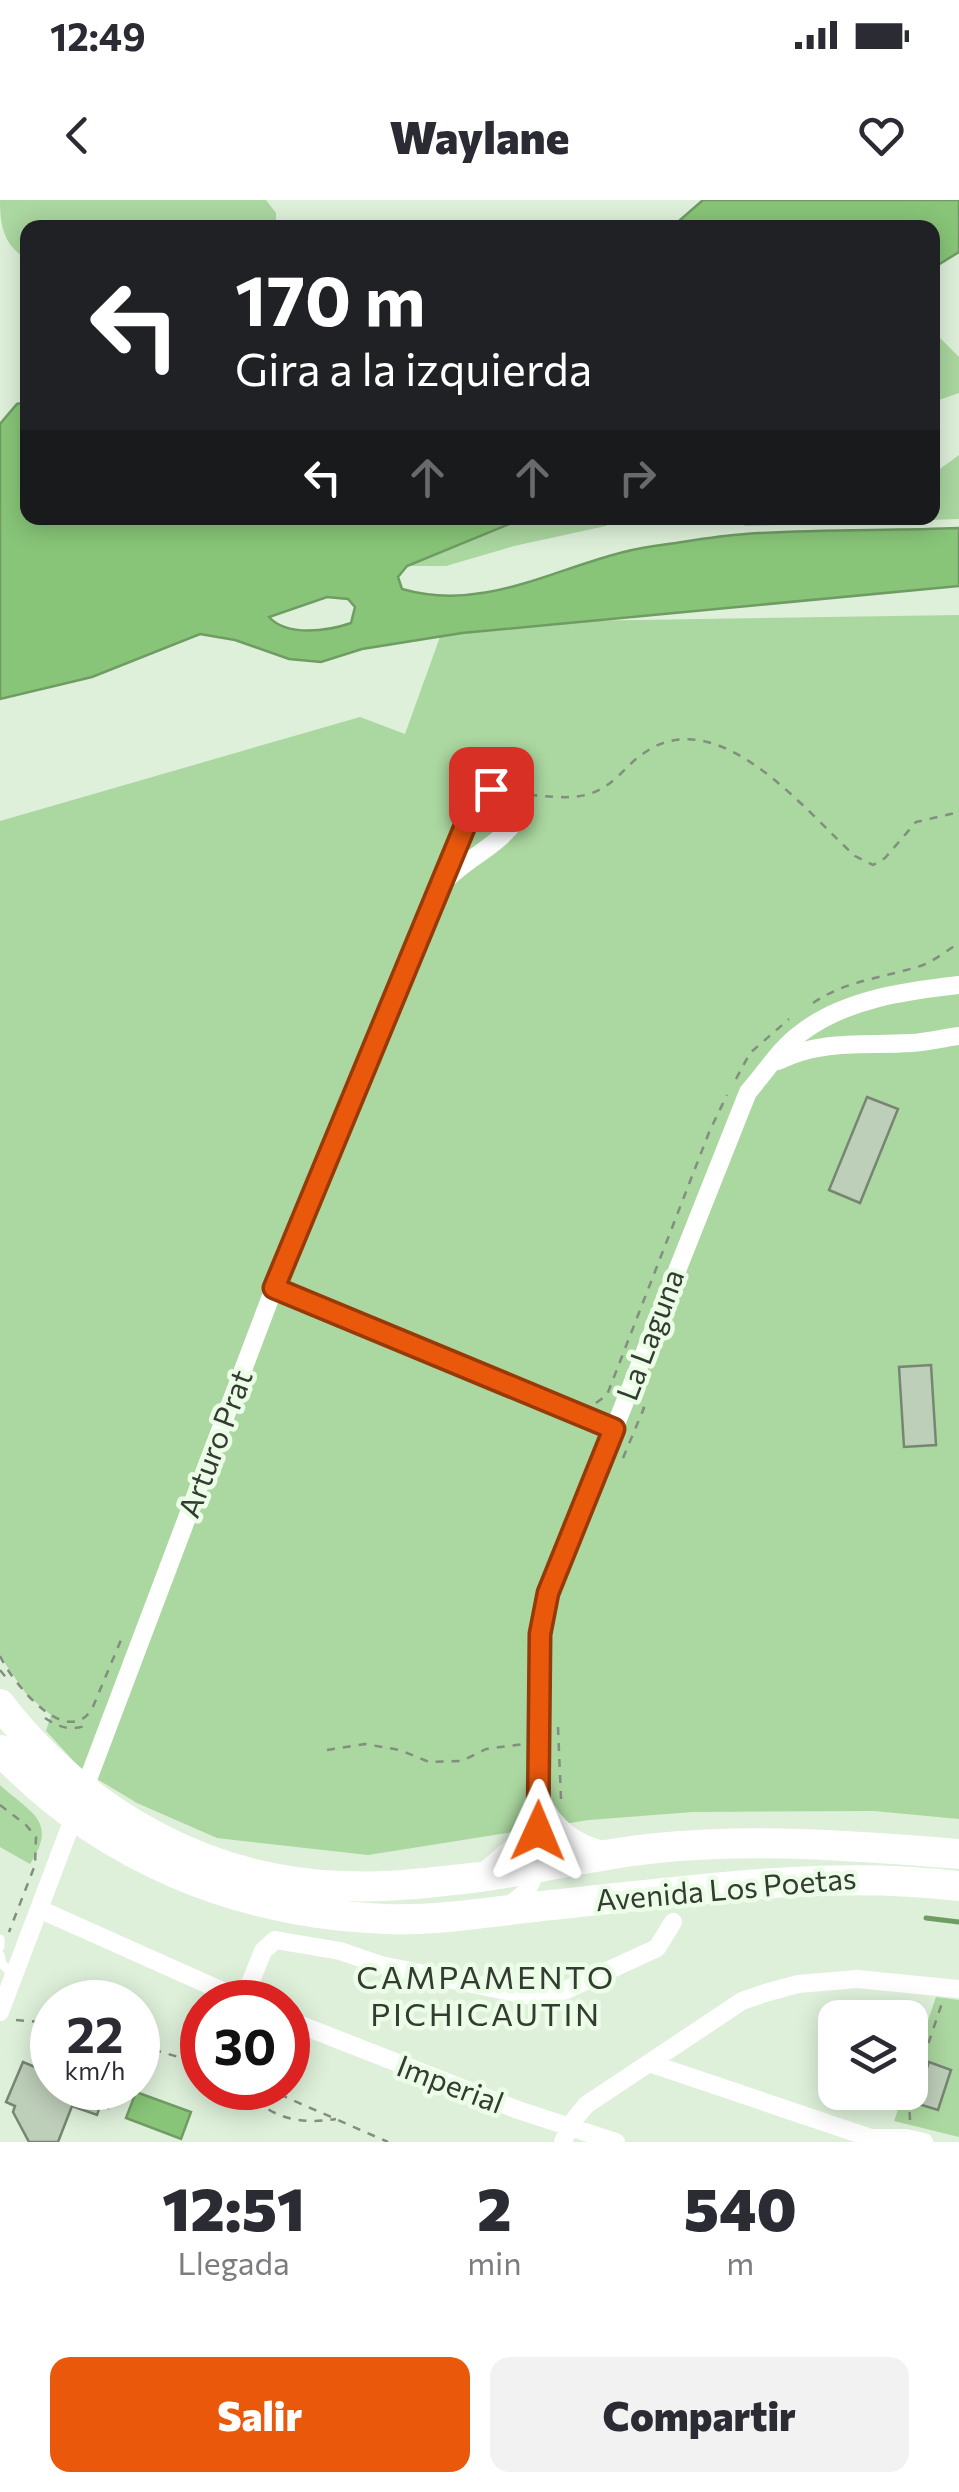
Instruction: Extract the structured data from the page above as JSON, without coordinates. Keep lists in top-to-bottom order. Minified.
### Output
{"streets":{"main road":["Avenida Los Poetas"],"street":["La Laguna","Arturo Prat","Imperial"]},"crossings":[["La Laguna","Avenida Los Poetas"]],"districts":["CAMPAMENTO PICHICAUTIN"],"page":{"status":"12:49","header":"Waylane","turn":["170 m","Gira a la izquierda"],"speed":"22 km/h","limit":"30","eta":["12:51","Llegada","2","min","540","m"],"buttons":["Salir","Compartir"]}}
